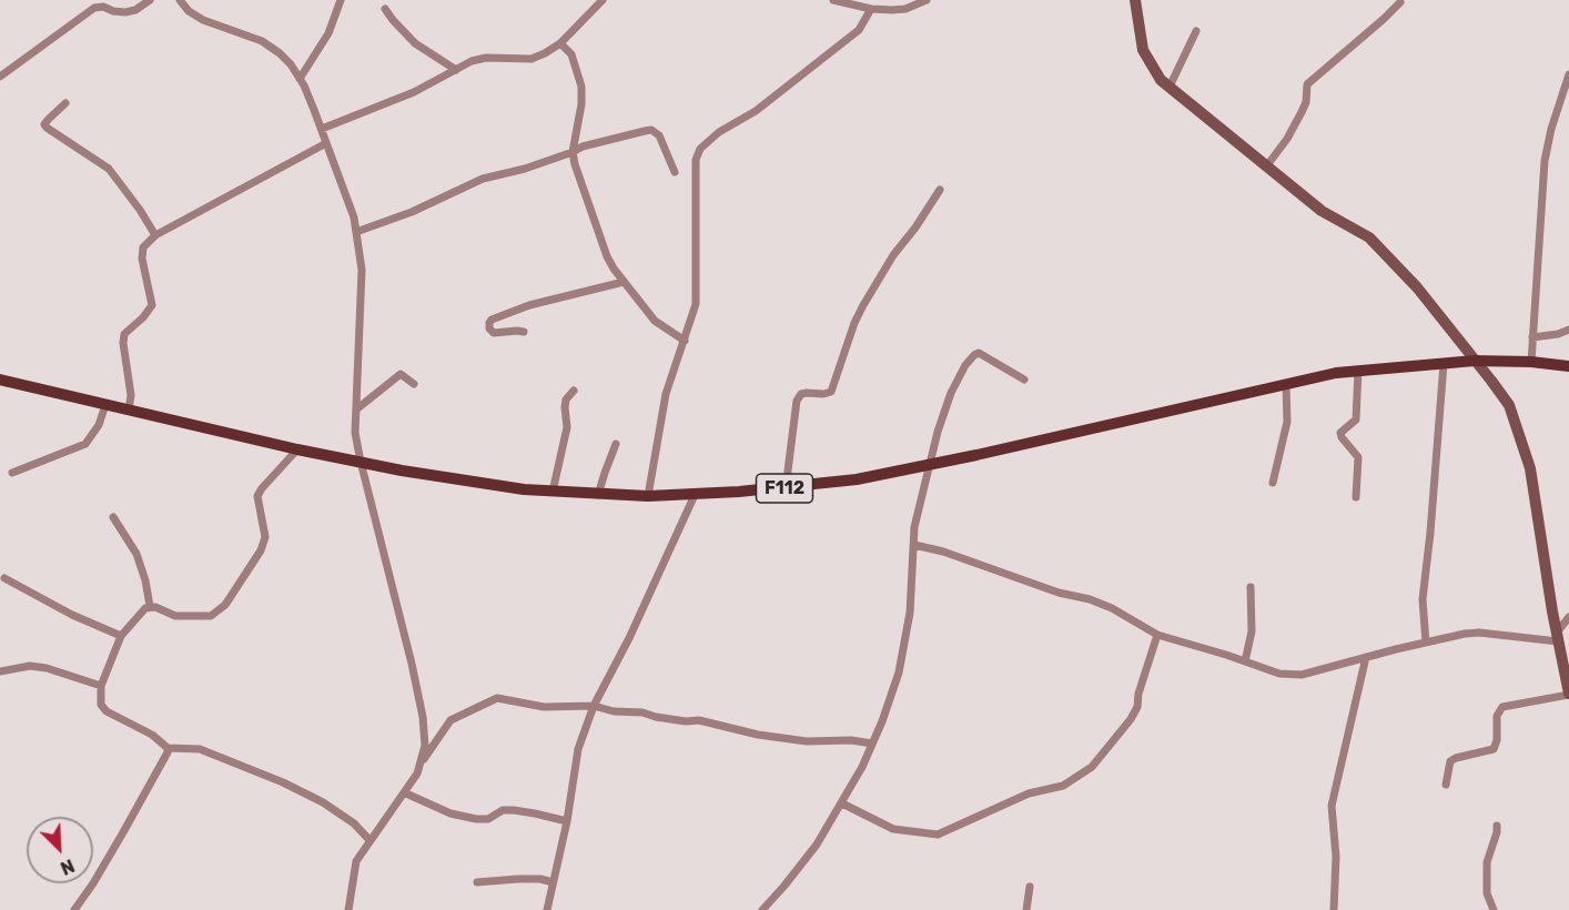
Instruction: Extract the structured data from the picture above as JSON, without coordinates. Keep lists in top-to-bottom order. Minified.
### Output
{"streets":{"main road":["F112"]},"north":"bottom right"}
